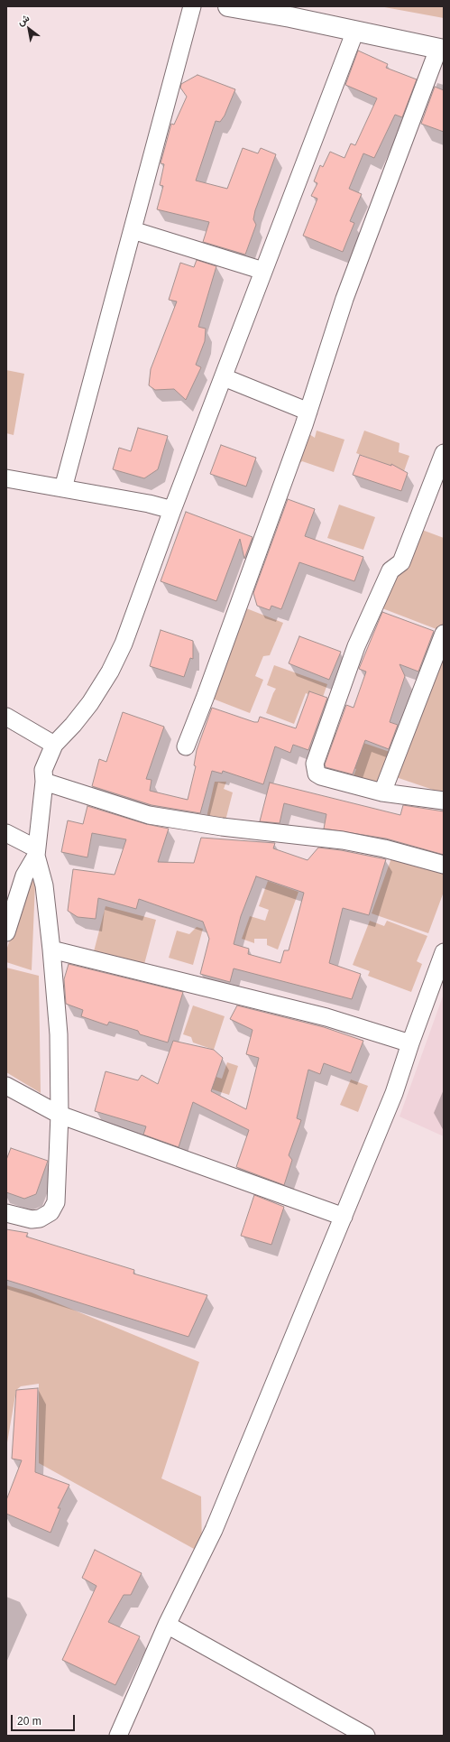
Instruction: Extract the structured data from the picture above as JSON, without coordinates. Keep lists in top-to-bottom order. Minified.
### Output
{"scale_bar":"20 m","north":"top left"}
